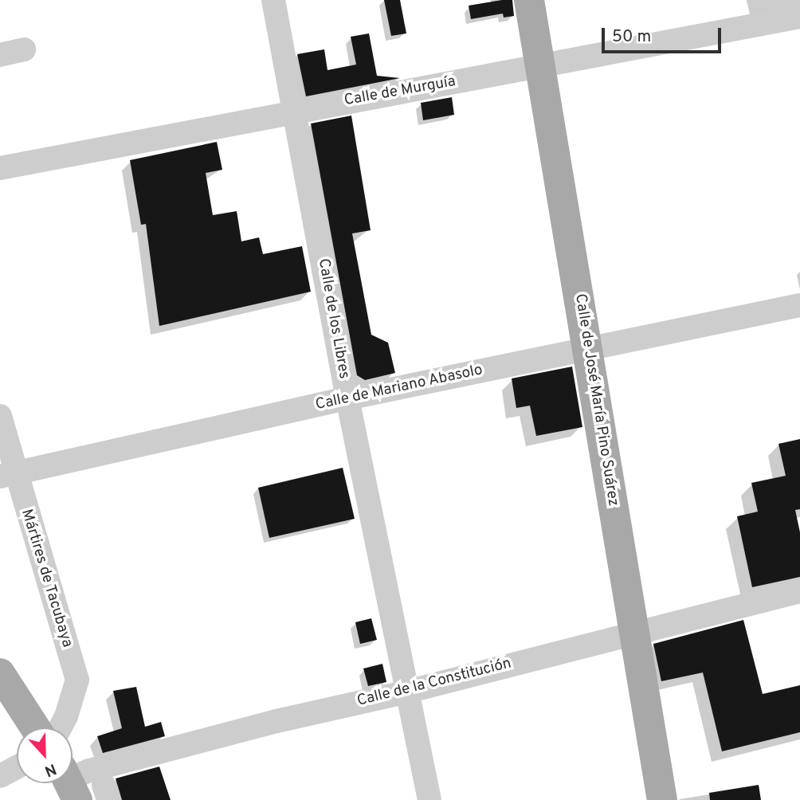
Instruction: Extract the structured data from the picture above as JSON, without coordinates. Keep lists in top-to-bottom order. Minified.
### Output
{"streets":{"main road":["Calle de José María Pino Suárez"],"street":["Calle de Murguía","Calle de los Libres","Calle de Mariano Abasolo","Mártires de Tacubaya","Calle de la Constitución"]},"crossings":[["Calle de Murguía","Calle de los Libres"],["Calle de Murguía","Calle de José María Pino Suárez"],["Calle de los Libres","Calle de Mariano Abasolo"],["Calle de los Libres","Calle de la Constitución"],["Calle de Mariano Abasolo","Calle de José María Pino Suárez"],["Calle de Mariano Abasolo","Mártires de Tacubaya"],["Calle de José María Pino Suárez","Calle de la Constitución"]],"scale_bar":"50 m","north":"bottom"}
